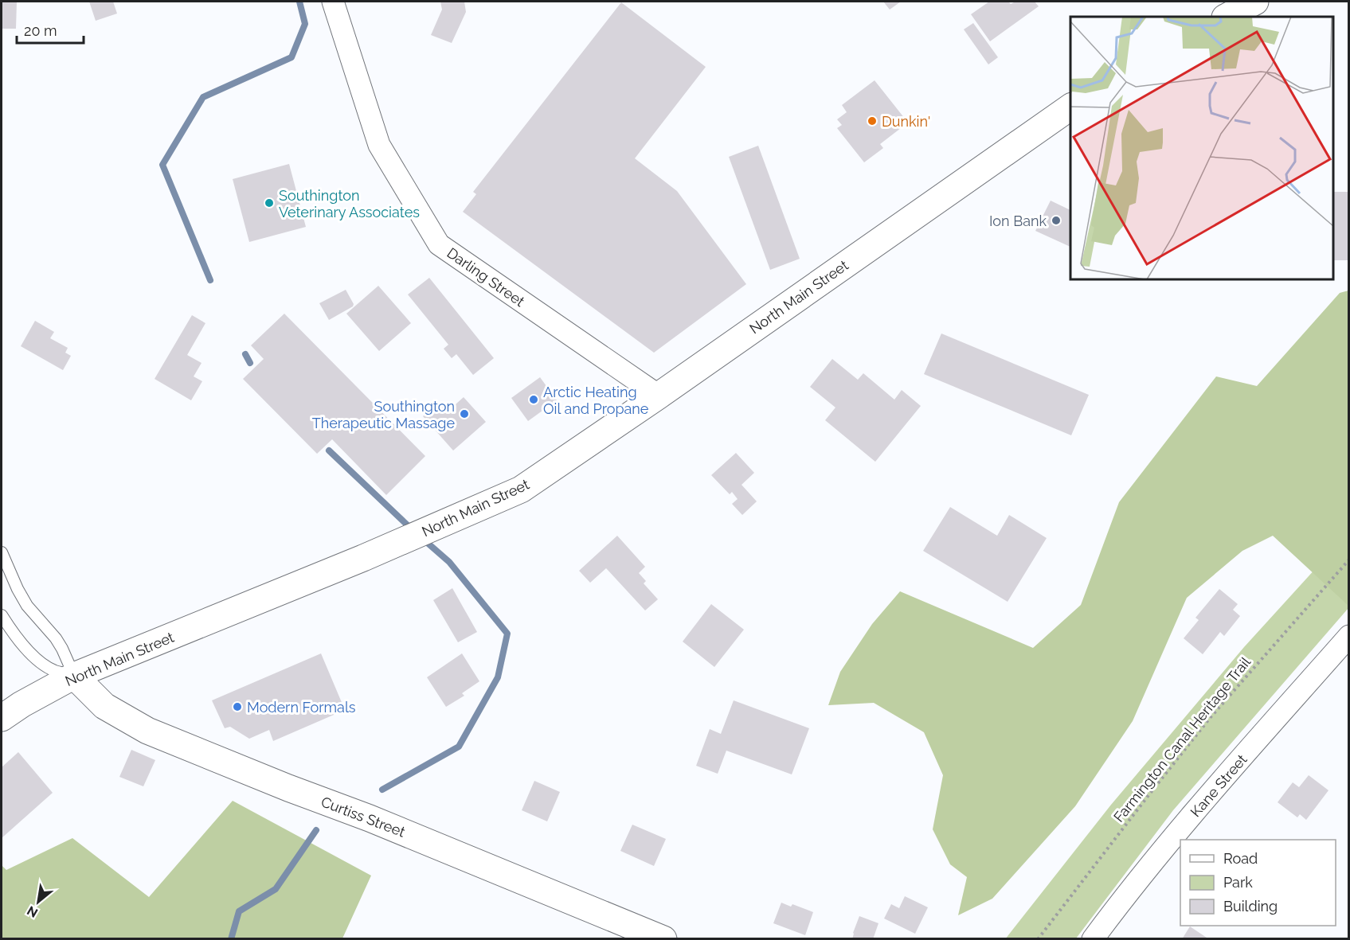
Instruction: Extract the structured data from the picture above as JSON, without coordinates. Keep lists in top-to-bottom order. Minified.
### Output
{"streets":{"main road":["North Main Street","Curtiss Street"],"street":["Darling Street","Kane Street"],"path":["Farmington Canal Heritage Trail"]},"crossings":[["Darling Street","North Main Street"],["North Main Street","Curtiss Street"]],"places":["Dunkin'","Southington Veterinary Associates","Ion Bank","Arctic Heating Oil and Propane","Southington Therapeutic Massage","Modern Formals"],"legend":["Road","Park","Building"],"scale_bar":"20 m","north":"bottom left"}
